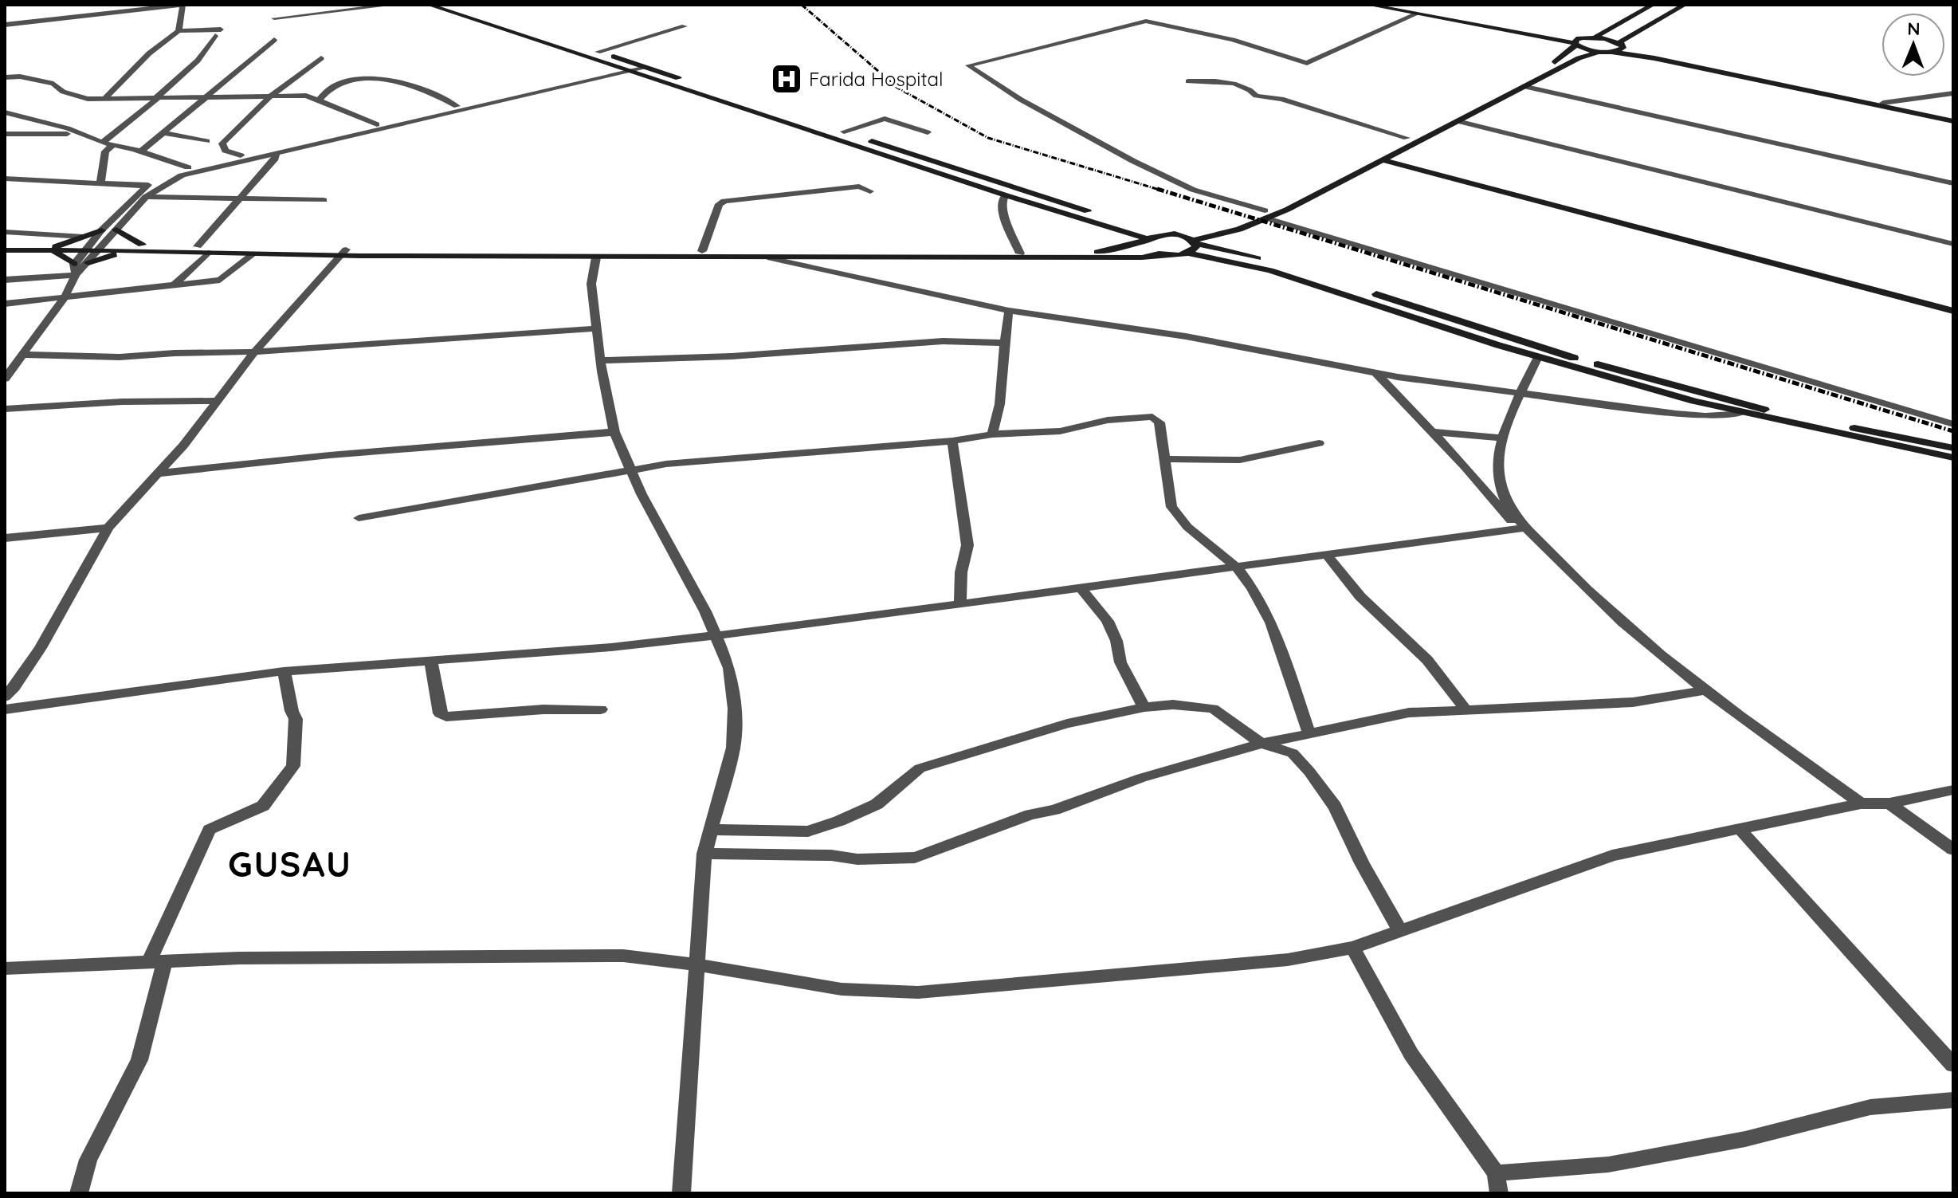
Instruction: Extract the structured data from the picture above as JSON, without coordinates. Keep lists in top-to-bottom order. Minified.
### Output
{"districts":["GUSAU"],"places":{"hospital":["Farida Hospital"]},"north":"top"}
